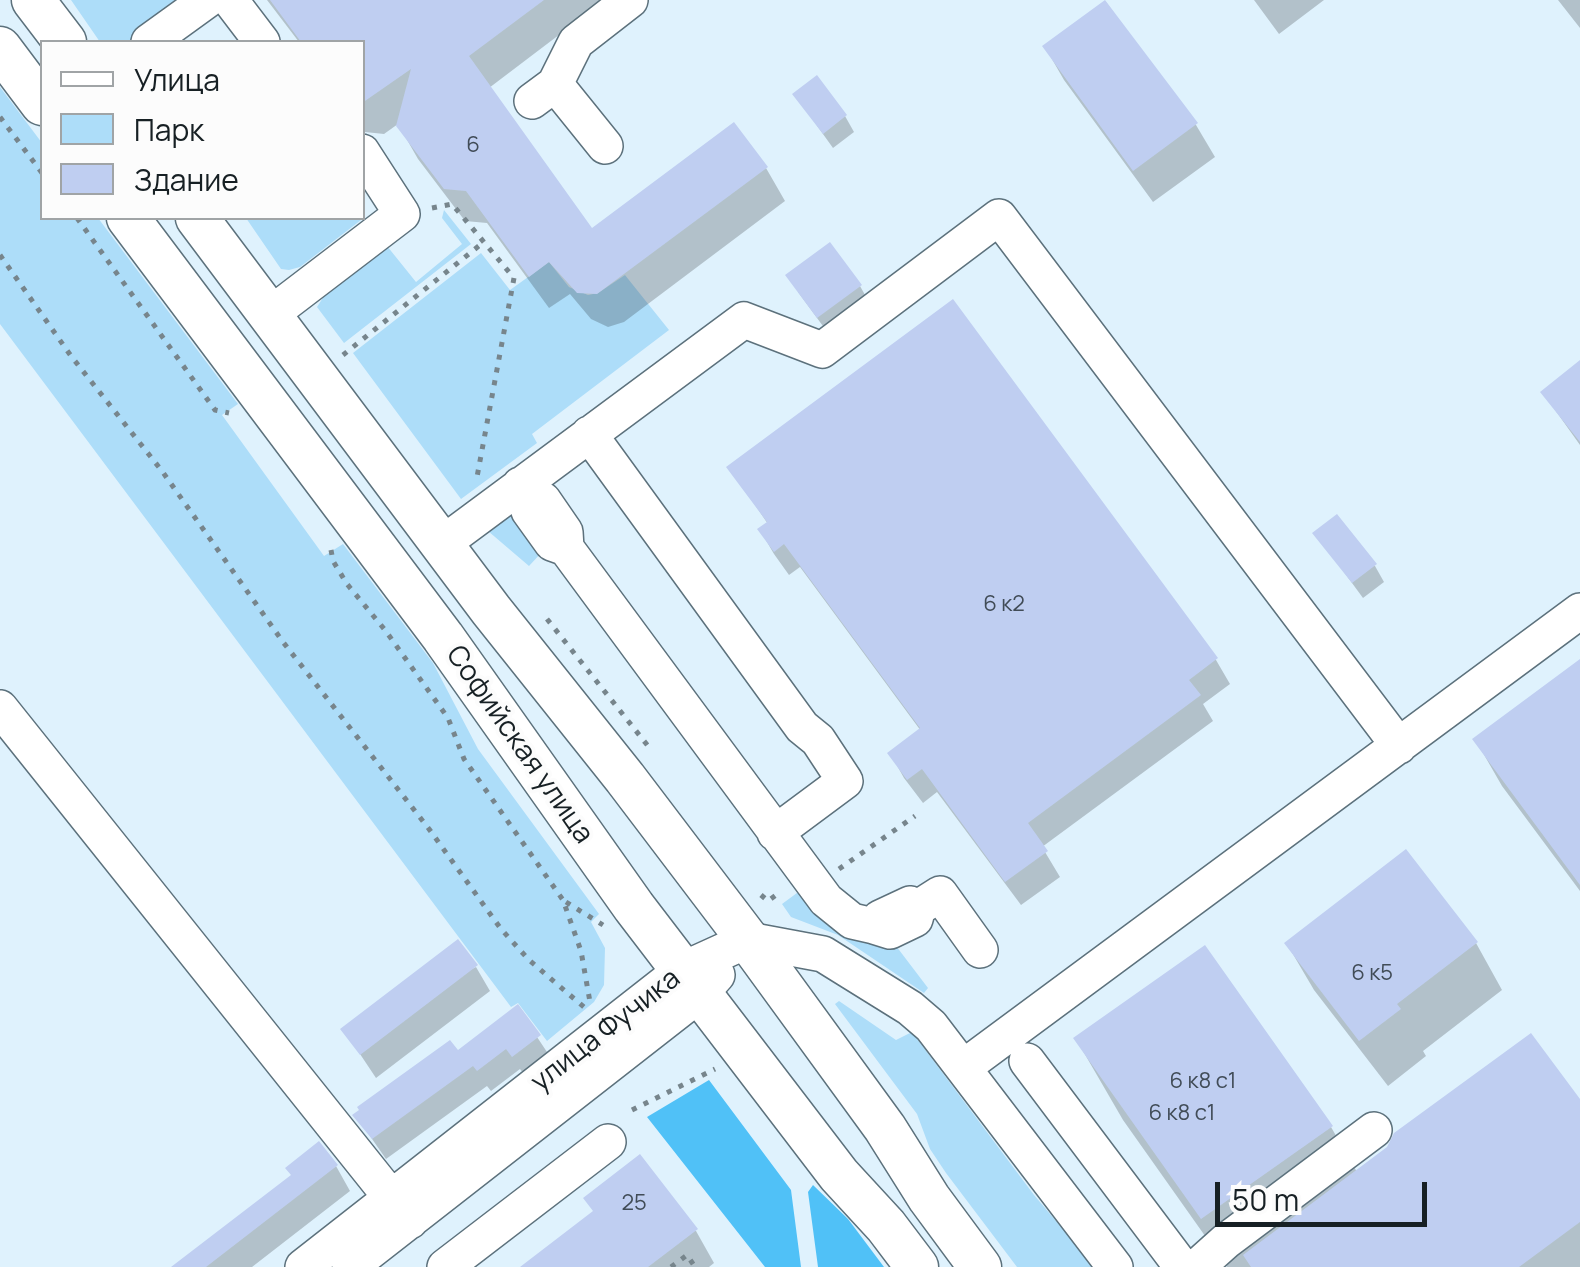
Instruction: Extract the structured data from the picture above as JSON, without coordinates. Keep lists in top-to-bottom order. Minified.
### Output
{"streets":{"main road":["Софийская улица"],"street":["улица Фучика"]},"crossings":[["Софийская улица","улица Фучика"]],"house_numbers":["6","6 к2","6 к5","6 к8 с1","6 к8 с1","25"],"legend":["Улица","Парк","Здание"],"scale_bar":"50 m"}
